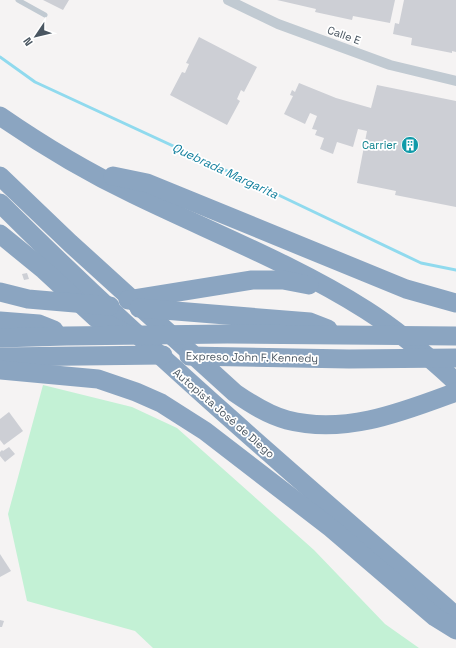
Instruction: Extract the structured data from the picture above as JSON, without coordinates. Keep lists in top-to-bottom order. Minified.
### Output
{"streets":{"highway":["Expreso John F. Kennedy","Autopista José de Diego"],"street":["Calle E"]},"water":["Quebrada Margarita"],"places":{"building":["Carrier"]},"north":"bottom left"}
